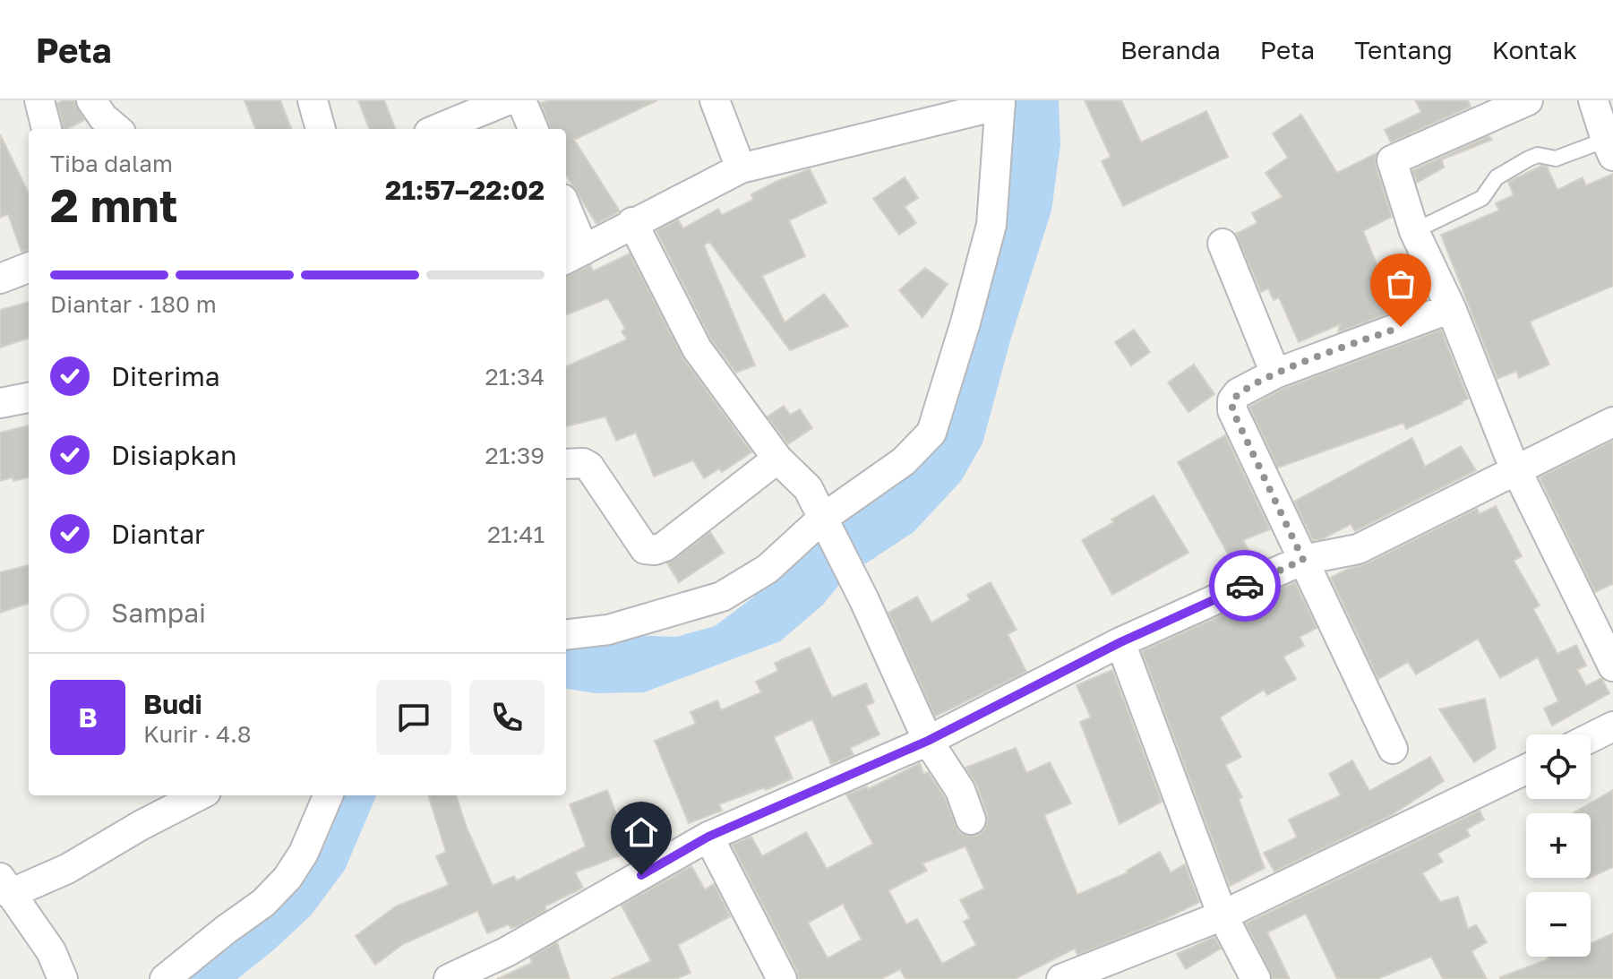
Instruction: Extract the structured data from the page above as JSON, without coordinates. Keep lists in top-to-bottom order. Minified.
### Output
{"page":{"header":"Peta","nav":["Beranda","Peta","Tentang","Kontak"],"heading":["2 mnt","Tiba dalam","21:57–22:02"],"panel":["Budi","Kurir · 4.8"],"bar":"Diantar · 180 m","list":[["Diterima","21:34"],["Disiapkan","21:39"],["Diantar","21:41"],"Sampai"],"round":"B","map_buttons":["+","−"]}}
